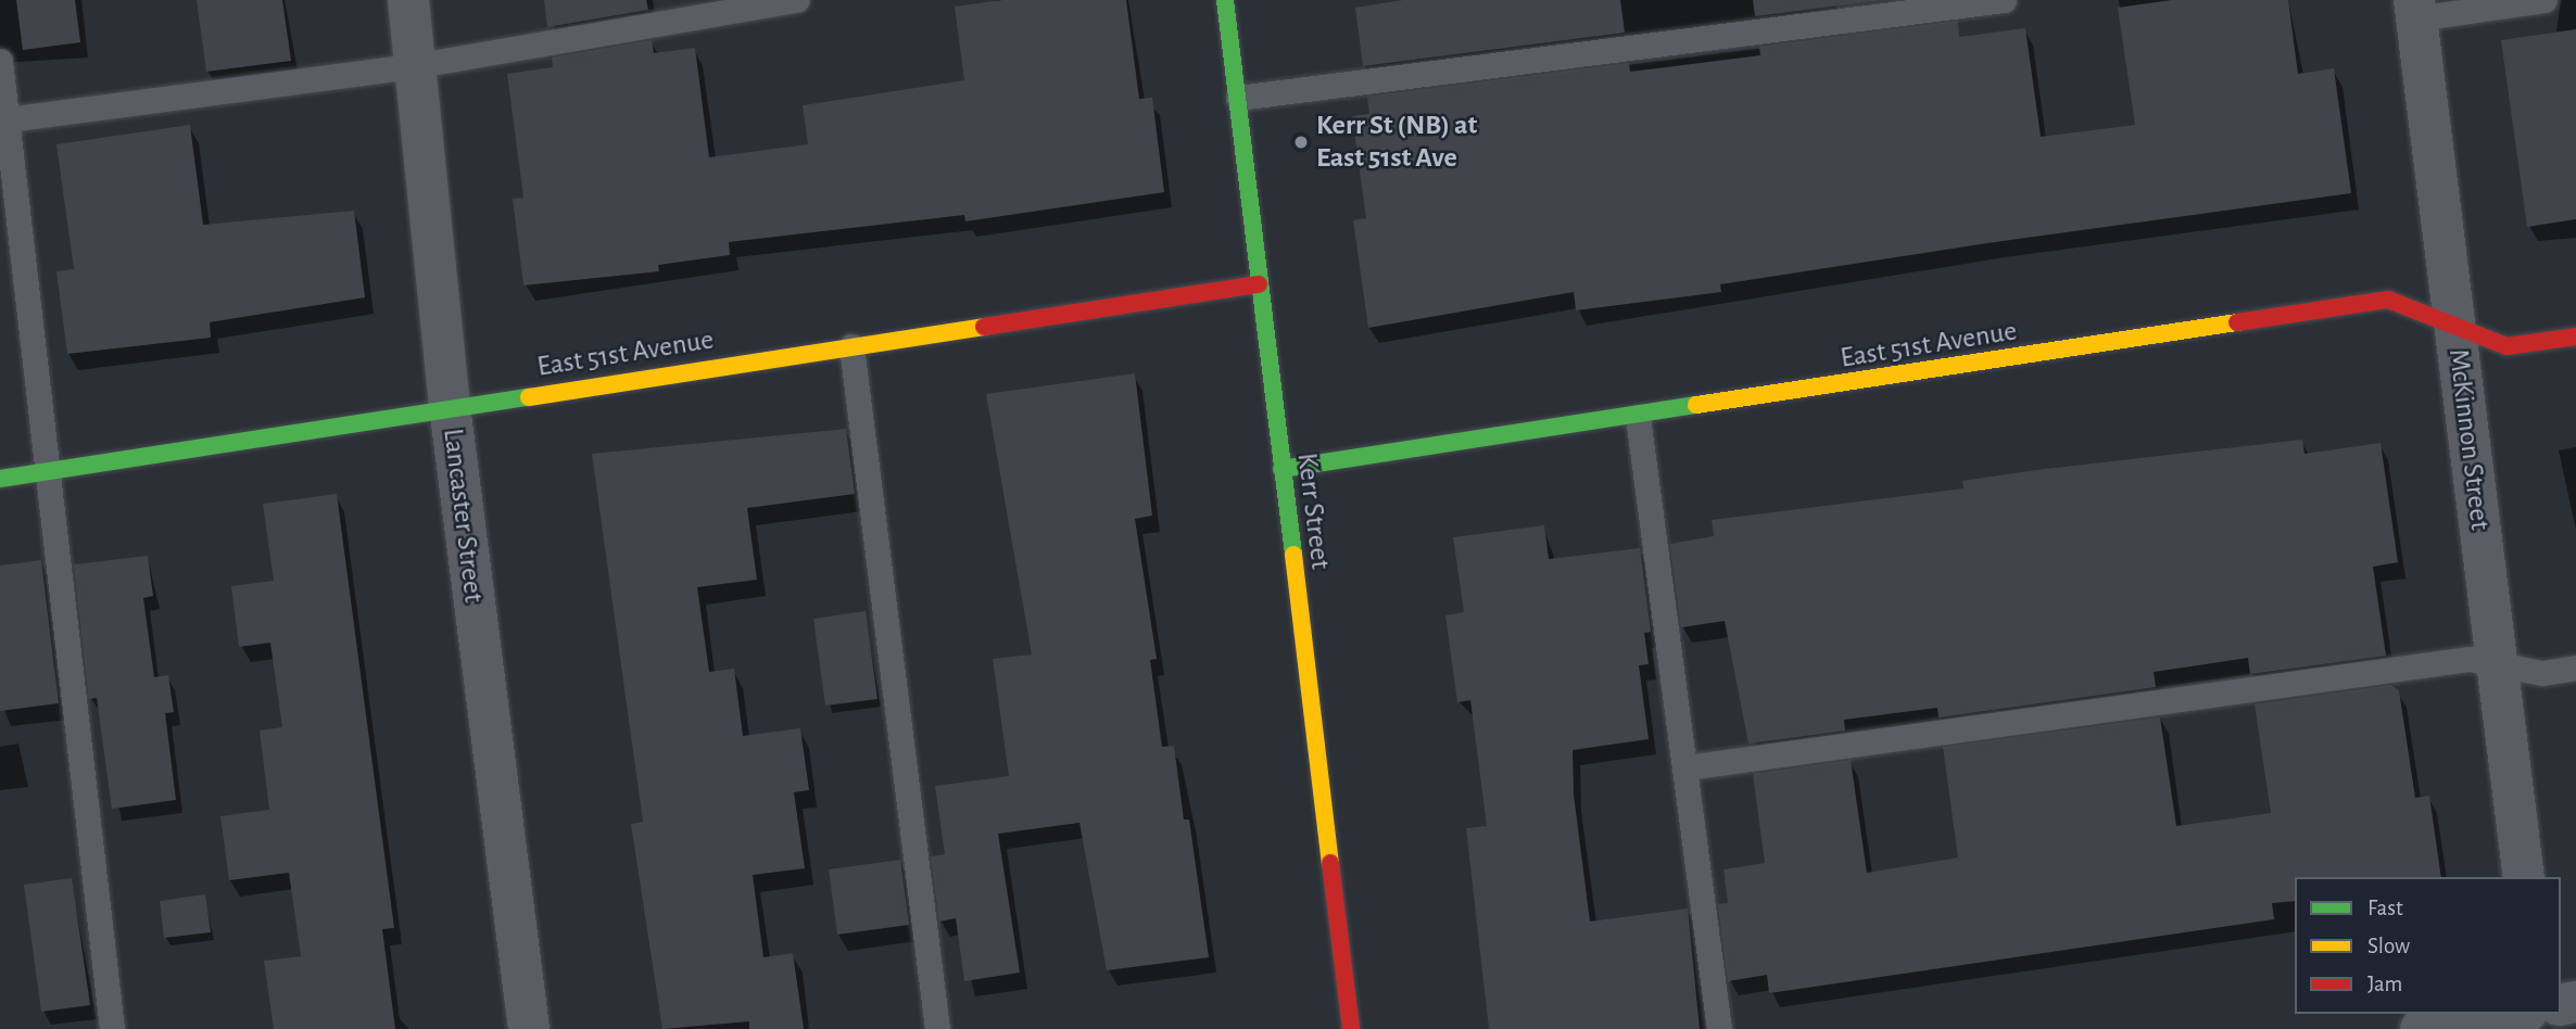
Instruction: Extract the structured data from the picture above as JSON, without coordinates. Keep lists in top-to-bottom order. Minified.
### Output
{"streets":{"street":["East 51st Avenue","McKinnon Street","Kerr Street","Lancaster Street"]},"crossings":[["East 51st Avenue","McKinnon Street"],["East 51st Avenue","Kerr Street"],["East 51st Avenue","Lancaster Street"]],"places":["Kerr St (NB) at East 51st Ave"],"legend":["Fast","Slow","Jam"]}
